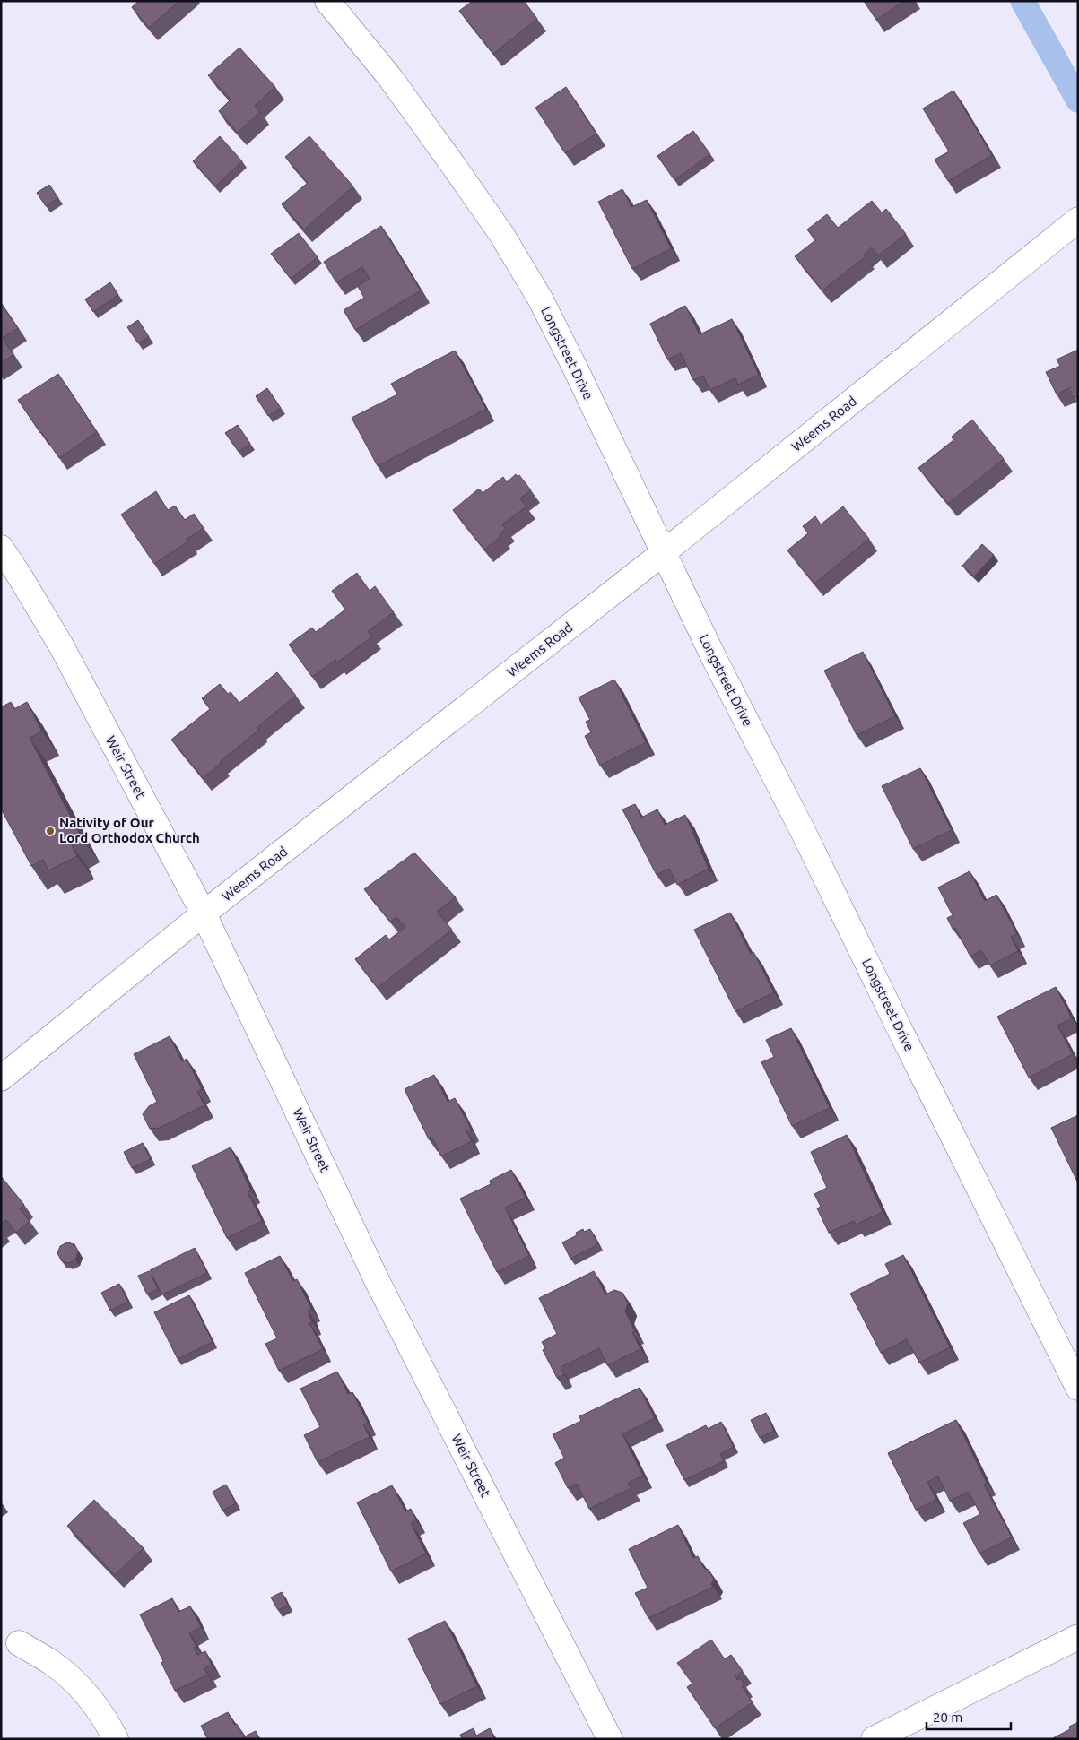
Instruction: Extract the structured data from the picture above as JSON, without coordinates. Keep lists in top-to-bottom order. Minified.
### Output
{"streets":{"street":["Longstreet Drive","Weems Road","Weir Street"]},"crossings":[["Longstreet Drive","Weems Road"],["Weems Road","Weir Street"]],"places":["Nativity of Our Lord Orthodox Church"],"scale_bar":"20 m"}
